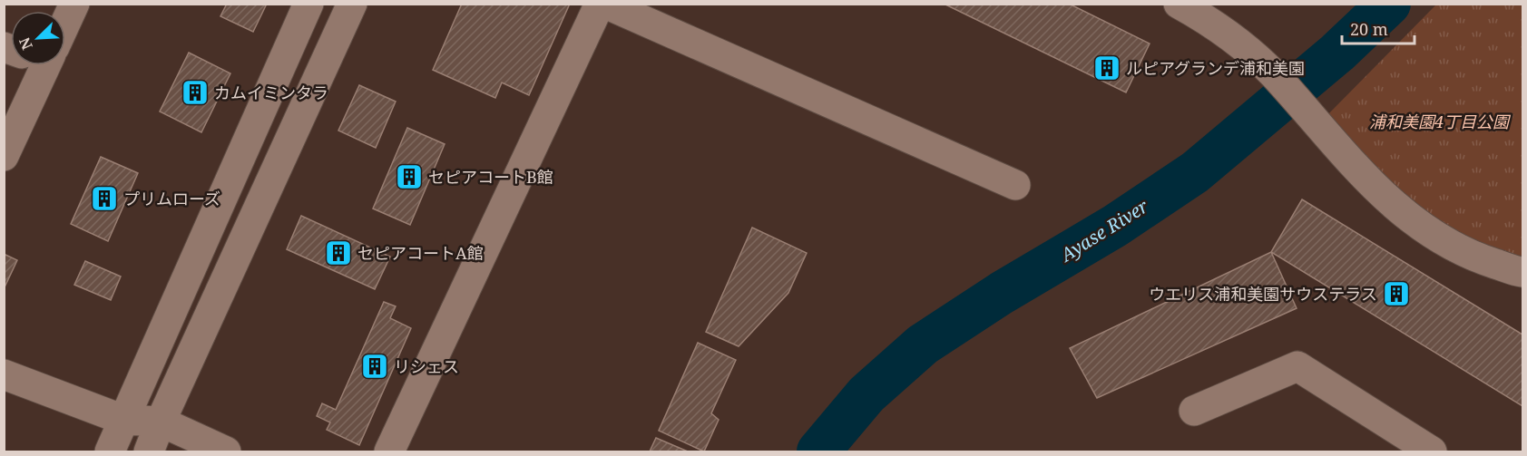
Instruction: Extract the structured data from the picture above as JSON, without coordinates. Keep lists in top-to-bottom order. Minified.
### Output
{"water":["Ayase River"],"parks":["浦和美園4丁目公園"],"places":{"building":["ルピアグランデ浦和美園","カムイミンタラ","セピアコートB館","プリムローズ","セピアコートA館","ウエリス浦和美園サウステラス","リシェス"]},"scale_bar":"20 m","north":"bottom left"}
